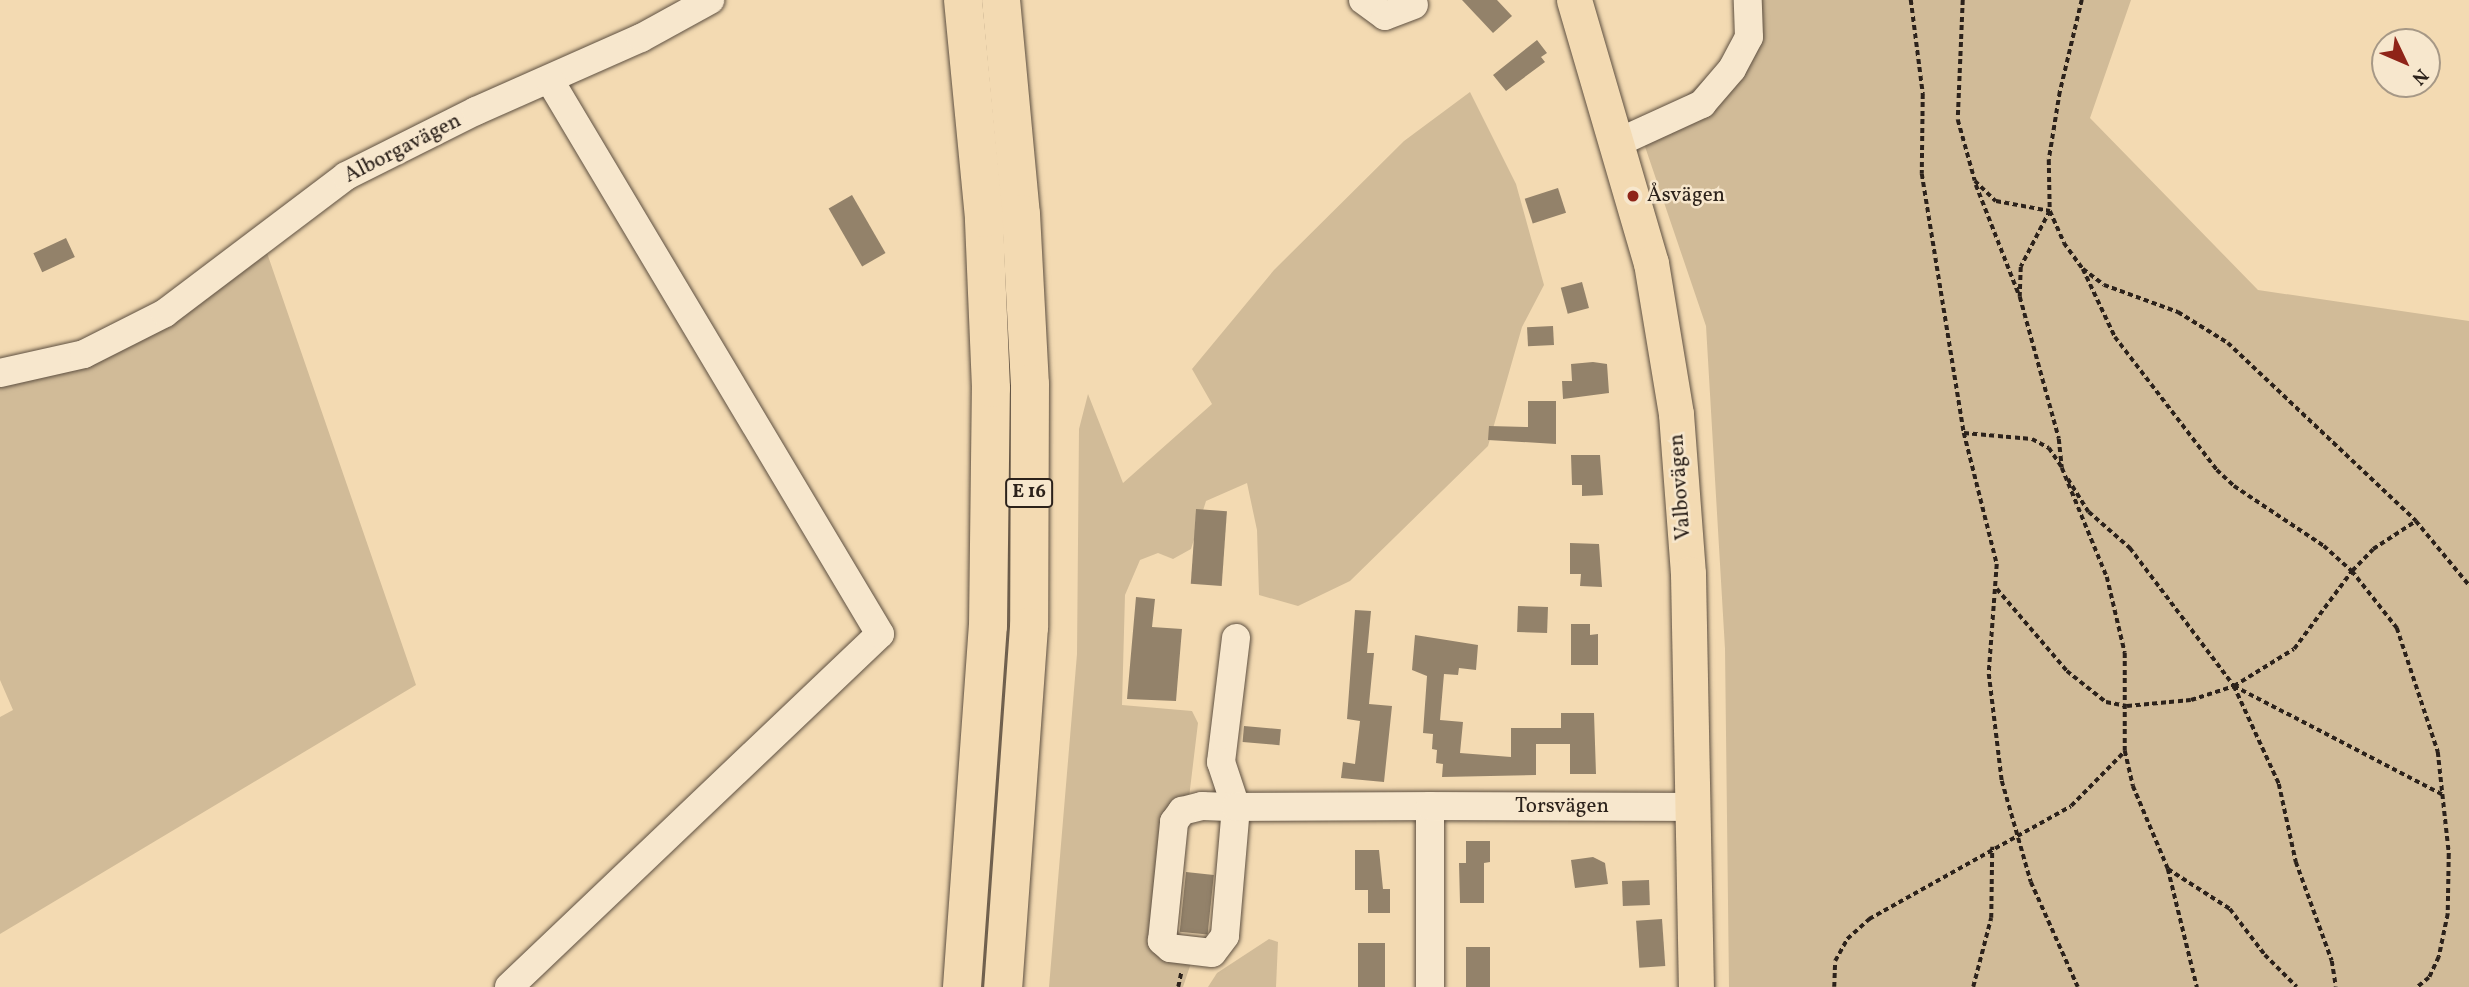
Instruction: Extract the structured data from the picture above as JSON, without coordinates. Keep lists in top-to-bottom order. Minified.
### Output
{"streets":{"highway":["E 16"],"main road":["Valbovägen"],"street":["Alborgavägen","Torsvägen"]},"crossings":[["Valbovägen","Torsvägen"]],"places":["Åsvägen"],"north":"bottom right"}
